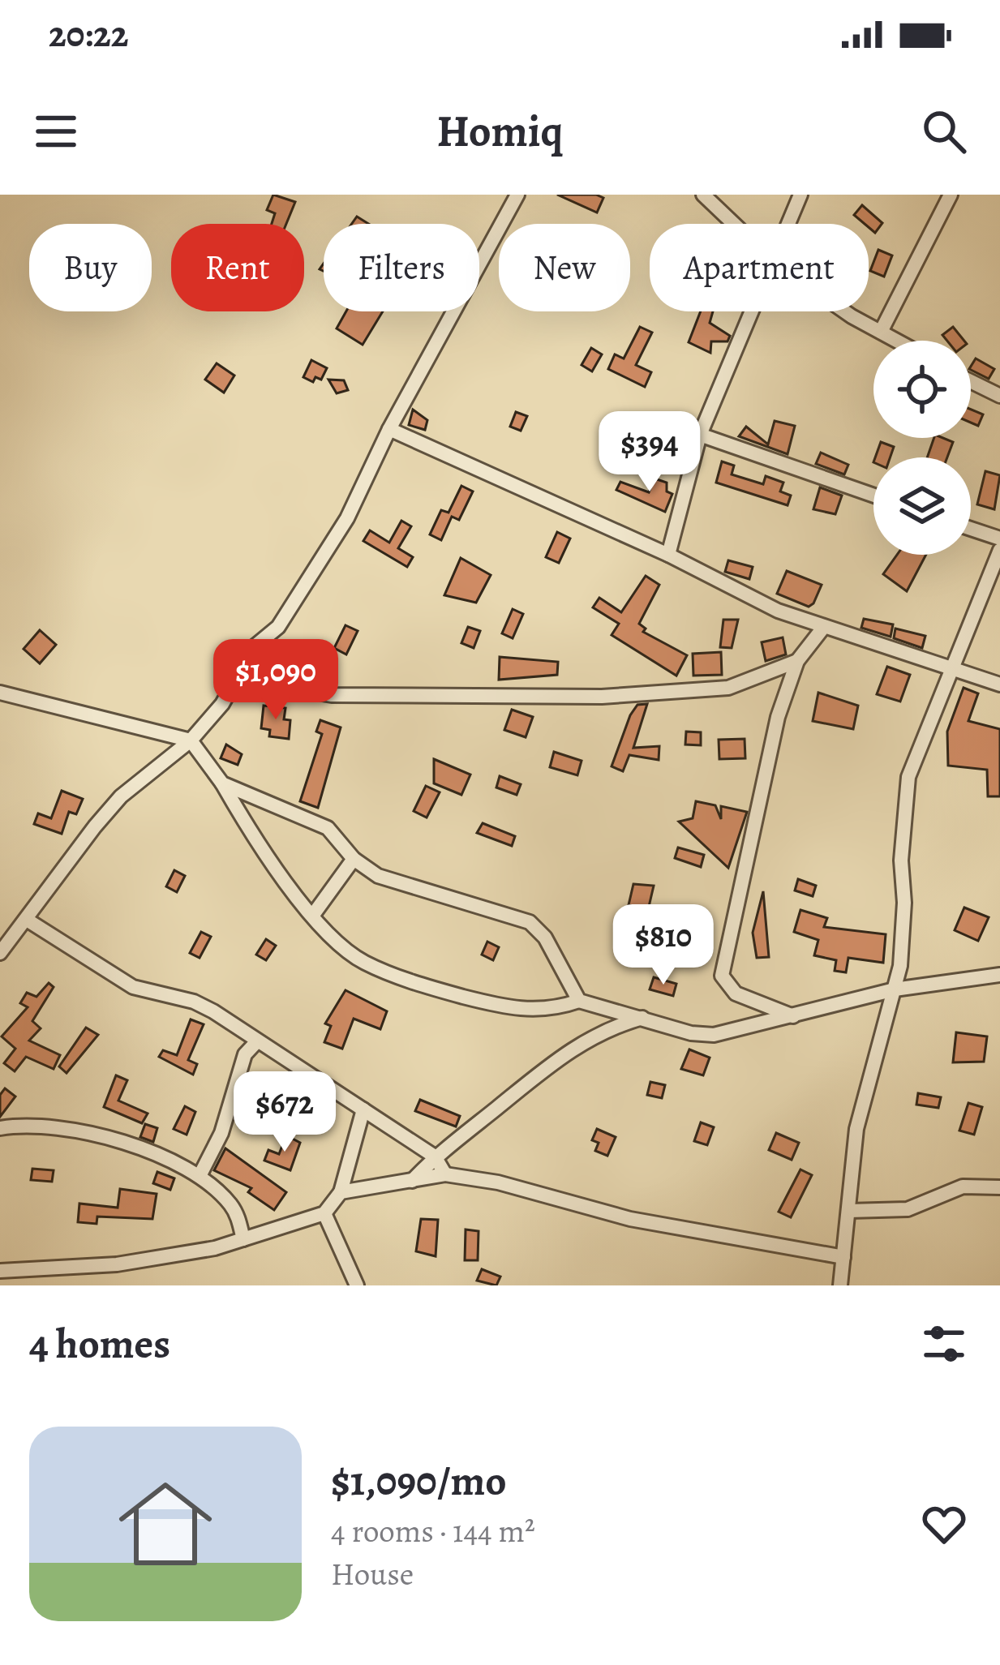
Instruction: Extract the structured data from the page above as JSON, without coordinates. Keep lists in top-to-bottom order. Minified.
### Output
{"page":{"status":"20:22","header":"Homiq","chip":["Buy","Rent","Filters","New","Apartment"],"price":["$394","$1,090","$810","$672"],"heading":"4 homes","list":[{"name":"$1,090/mo","note":"4 rooms · 144 m² · House"}]}}
